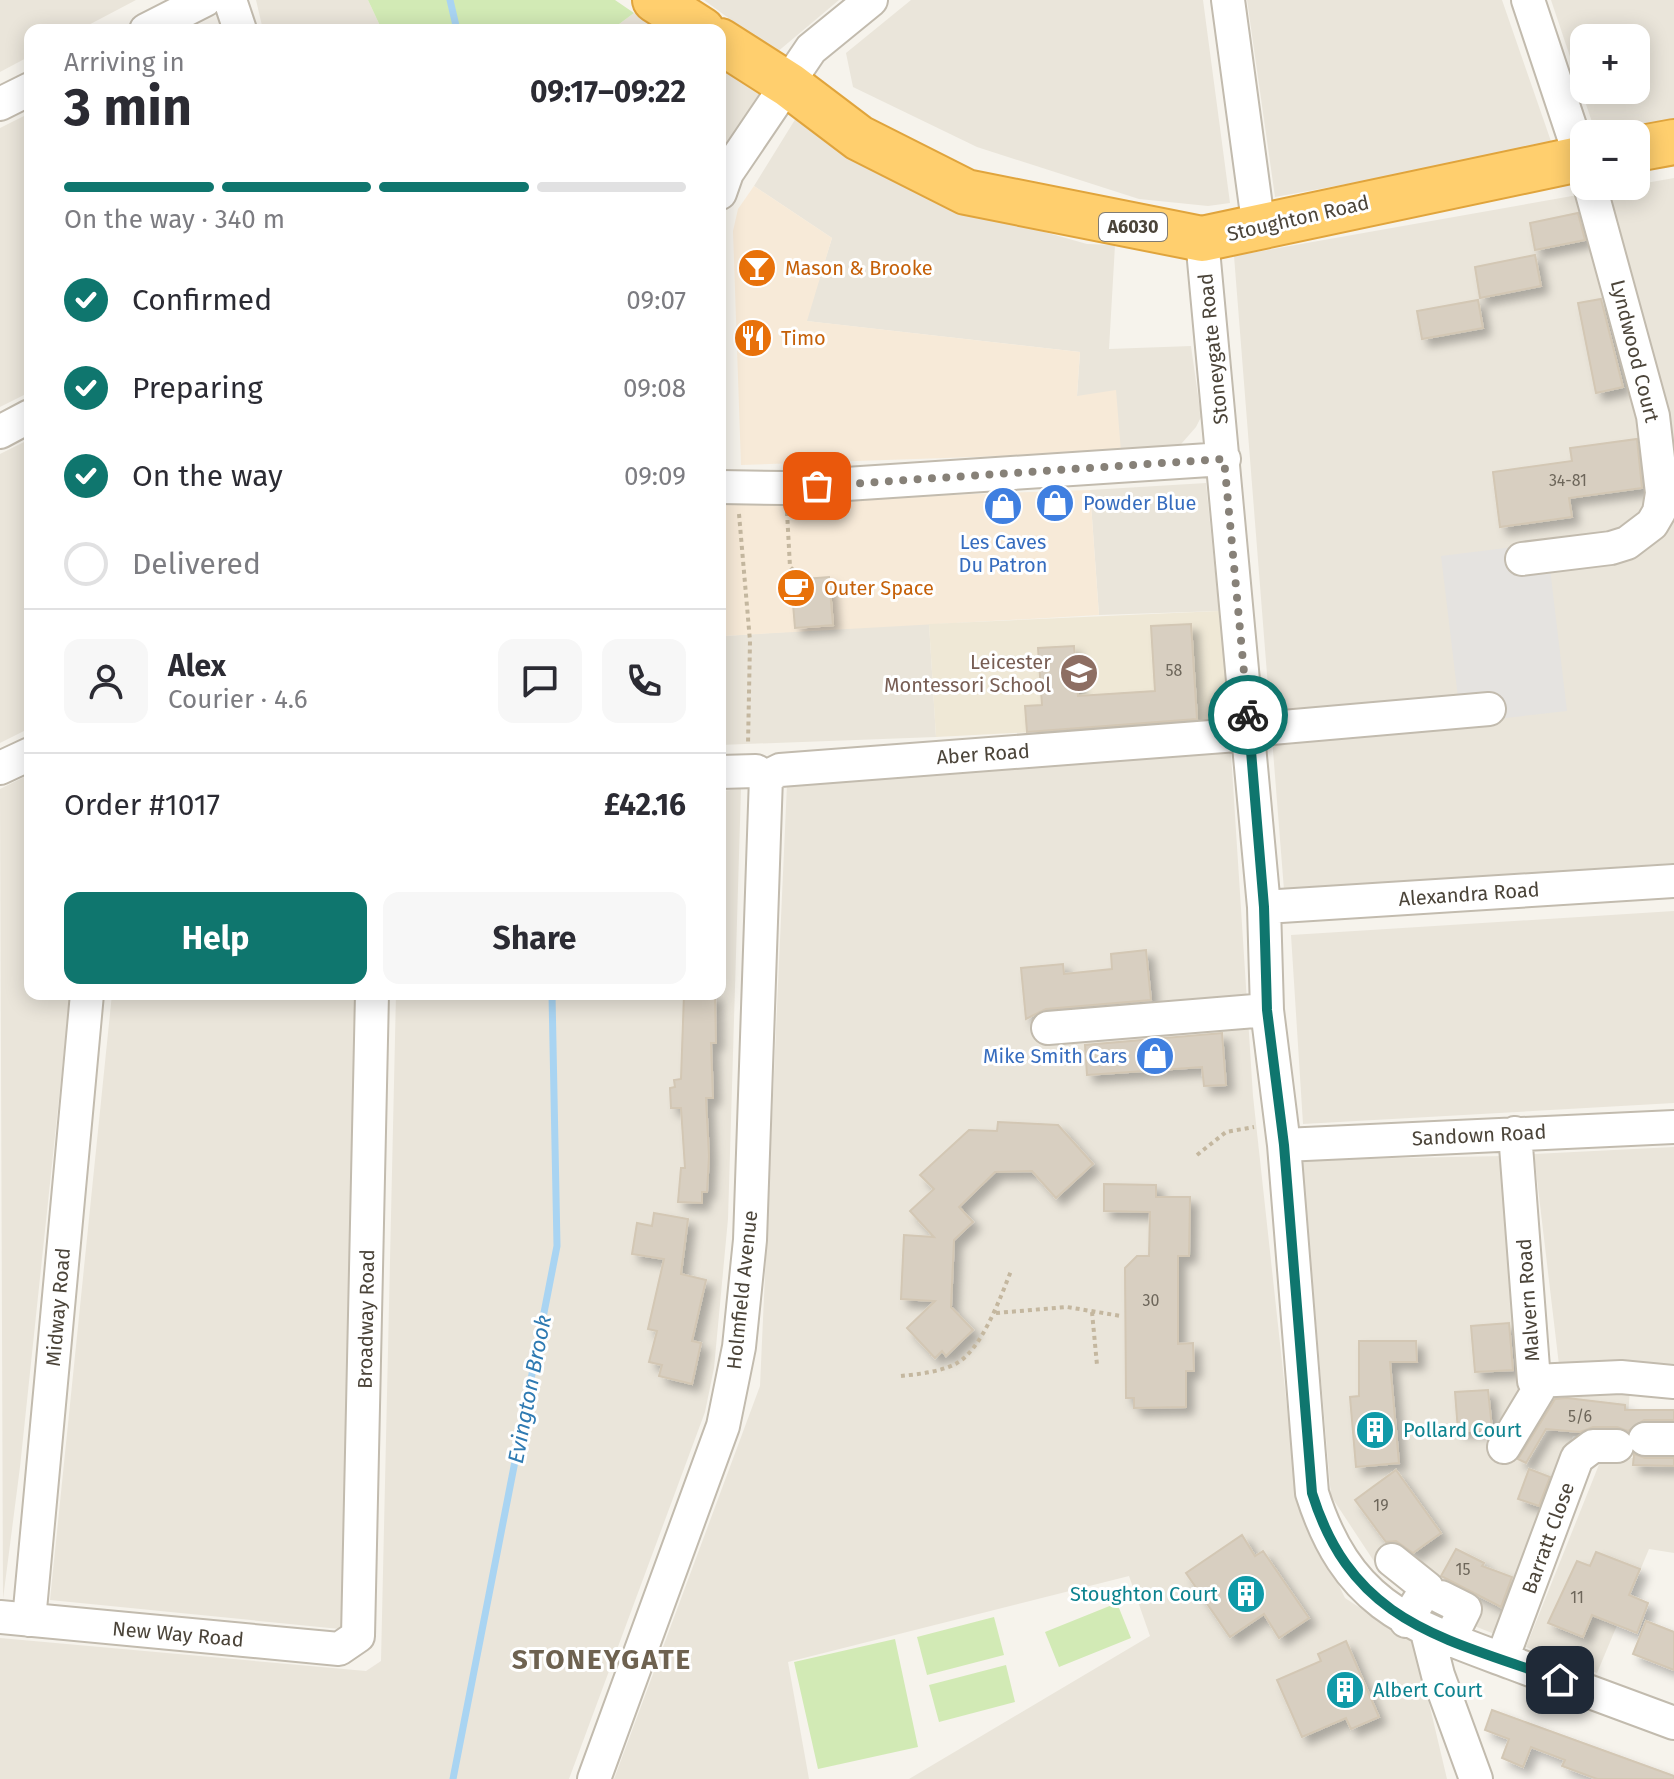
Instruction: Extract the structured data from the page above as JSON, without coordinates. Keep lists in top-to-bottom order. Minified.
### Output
{"streets":{"highway":["Stoughton Road","A6030"],"street":["Stoneygate Road","Lyndwood Court","Aber Road","Alexandra Road","Sandown Road","Holmfield Avenue","Malvern Road","Midway Road","Broadway Road","Barratt Close","New Way Road"]},"crossings":[["Stoughton Road","Stoneygate Road"],["Stoneygate Road","Aber Road"],["Stoneygate Road","Alexandra Road"],["Stoneygate Road","Sandown Road"],["Stoneygate Road","Barratt Close"],["Aber Road","Holmfield Avenue"],["Sandown Road","Malvern Road"],["Midway Road","New Way Road"],["Broadway Road","New Way Road"]],"districts":["STONEYGATE"],"water":["Evington Brook"],"places":{"bar":["Mason & Brooke"],"restaurant":["Timo"],"shop":["Powder Blue","Les Caves Du Patron","Mike Smith Cars"],"cafe":["Outer Space"],"school or university":["Leicester Montessori School"],"building":["Pollard Court","Stoughton Court","Albert Court"]},"house_numbers":["34-81","58","30","5/6","19","15","11"],"page":{"map_buttons":["+","−"],"heading":["3 min","Arriving in","09:17–09:22"],"panel":["Alex","Courier · 4.6","Order #1017","£42.16"],"bar":"On the way · 340 m","list":[["Confirmed","09:07"],["Preparing","09:08"],["On the way","09:09"],"Delivered"],"buttons":["Help","Share"]}}
